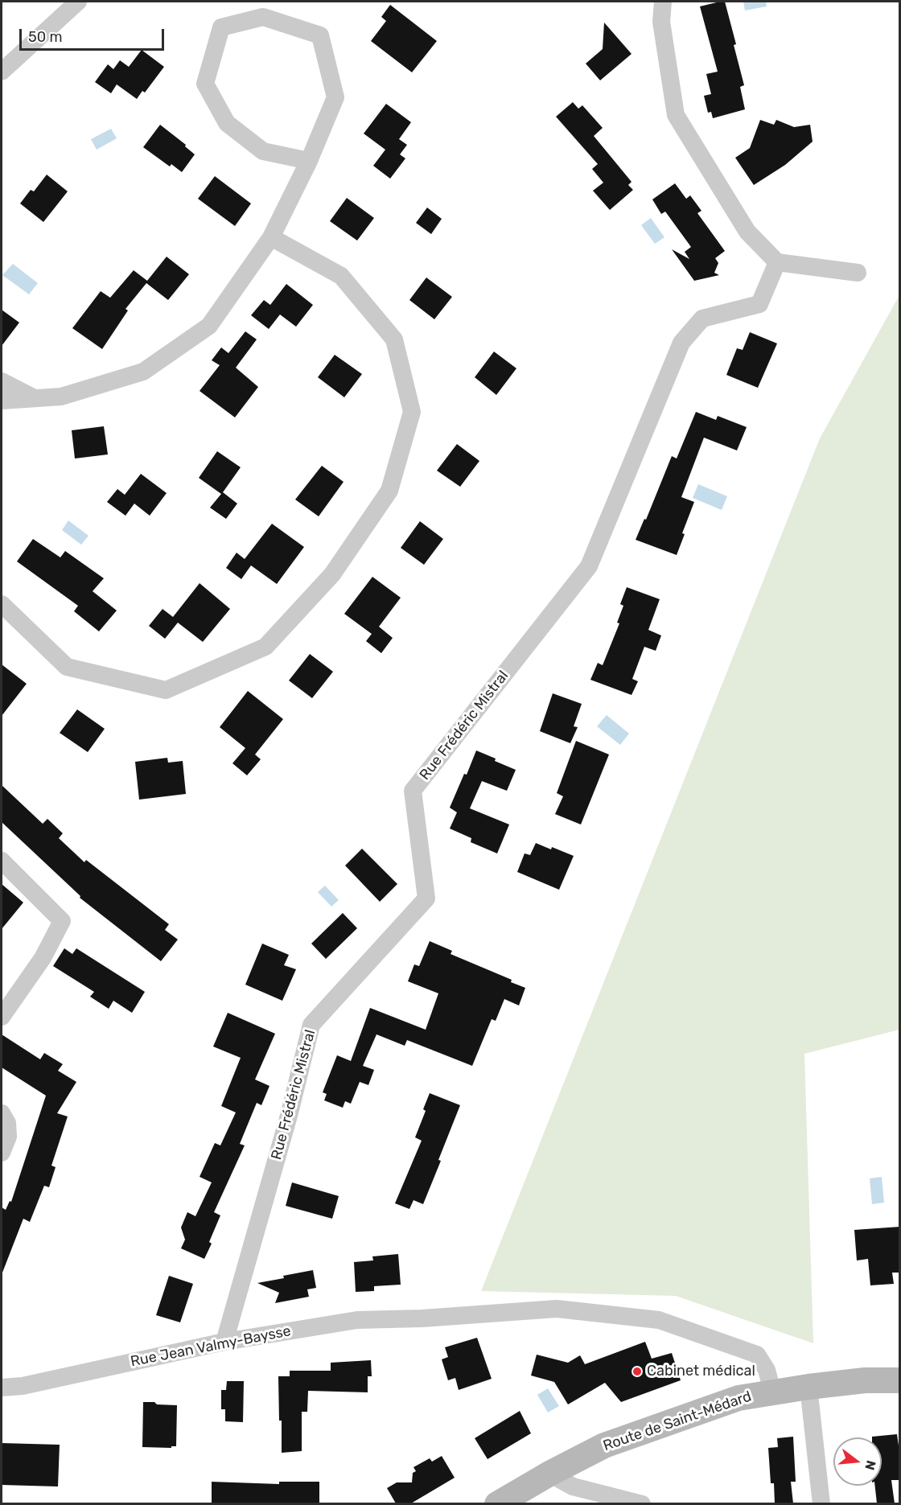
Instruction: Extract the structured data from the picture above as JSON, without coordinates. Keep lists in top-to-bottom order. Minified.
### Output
{"streets":{"street":["Rue Frédéric Mistral","Rue Jean Valmy-Baysse","Route de Saint-Médard"]},"crossings":[["Rue Frédéric Mistral","Rue Jean Valmy-Baysse"],["Rue Jean Valmy-Baysse","Route de Saint-Médard"]],"places":["Cabinet médical"],"scale_bar":"50 m","north":"right"}
